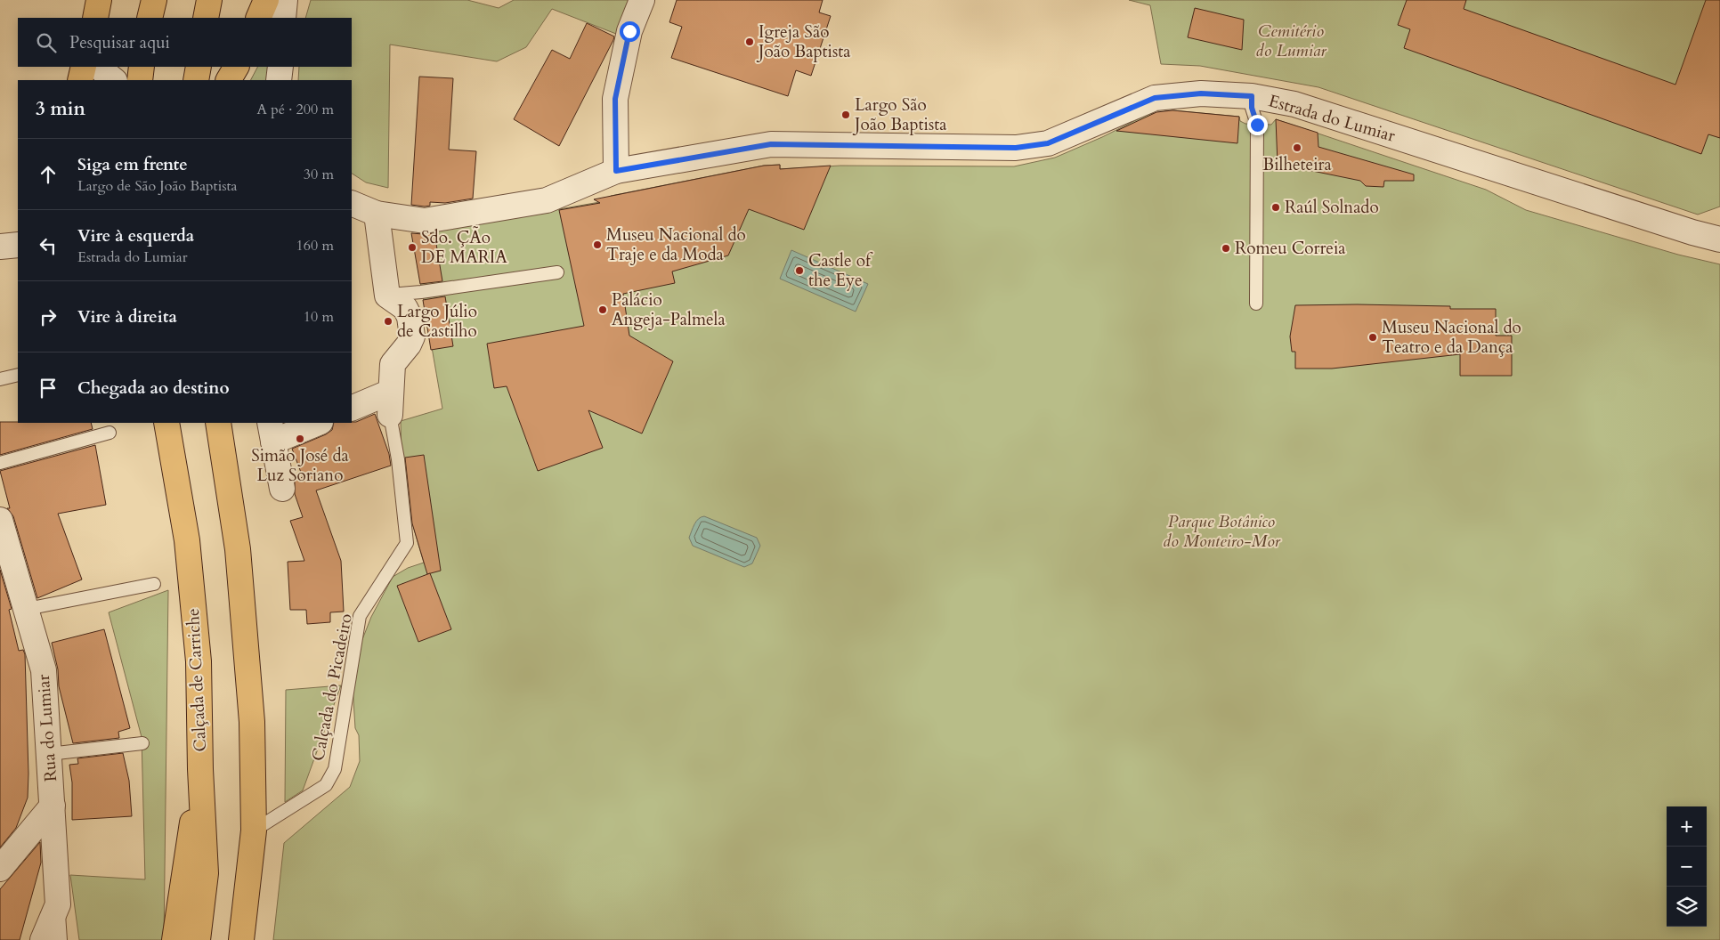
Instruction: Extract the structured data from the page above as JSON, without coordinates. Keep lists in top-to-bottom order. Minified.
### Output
{"streets":{"highway":["Calçada de Carriche"],"street":["Estrada do Lumiar","Rua do Lumiar"],"lane":["Calçada do Picadeiro"]},"parks":["Cemitério do Lumiar","Parque Botânico do Monteiro-Mor"],"places":["Igreja São João Baptista","Largo São João Baptista","Bilheteira","Raúl Solnado","Museu Nacional do Traje e da Moda","Sdo. ÇÃo DE MARIA","Romeu Correia","Castle of the Eye","Palácio Angeja-Palmela","Largo Júlio de Castilho","Museu Nacional do Teatro e da Dança","Simão José da Luz Soriano"],"page":{"search":"Pesquisar aqui","heading":["3 min","A pé · 200 m"],"list":[["Siga em frente","Largo de São João Baptista","30 m"],["Vire à esquerda","Estrada do Lumiar","160 m"],["Vire à direita","10 m"],"Chegada ao destino"],"map_buttons":["+","−"]}}
